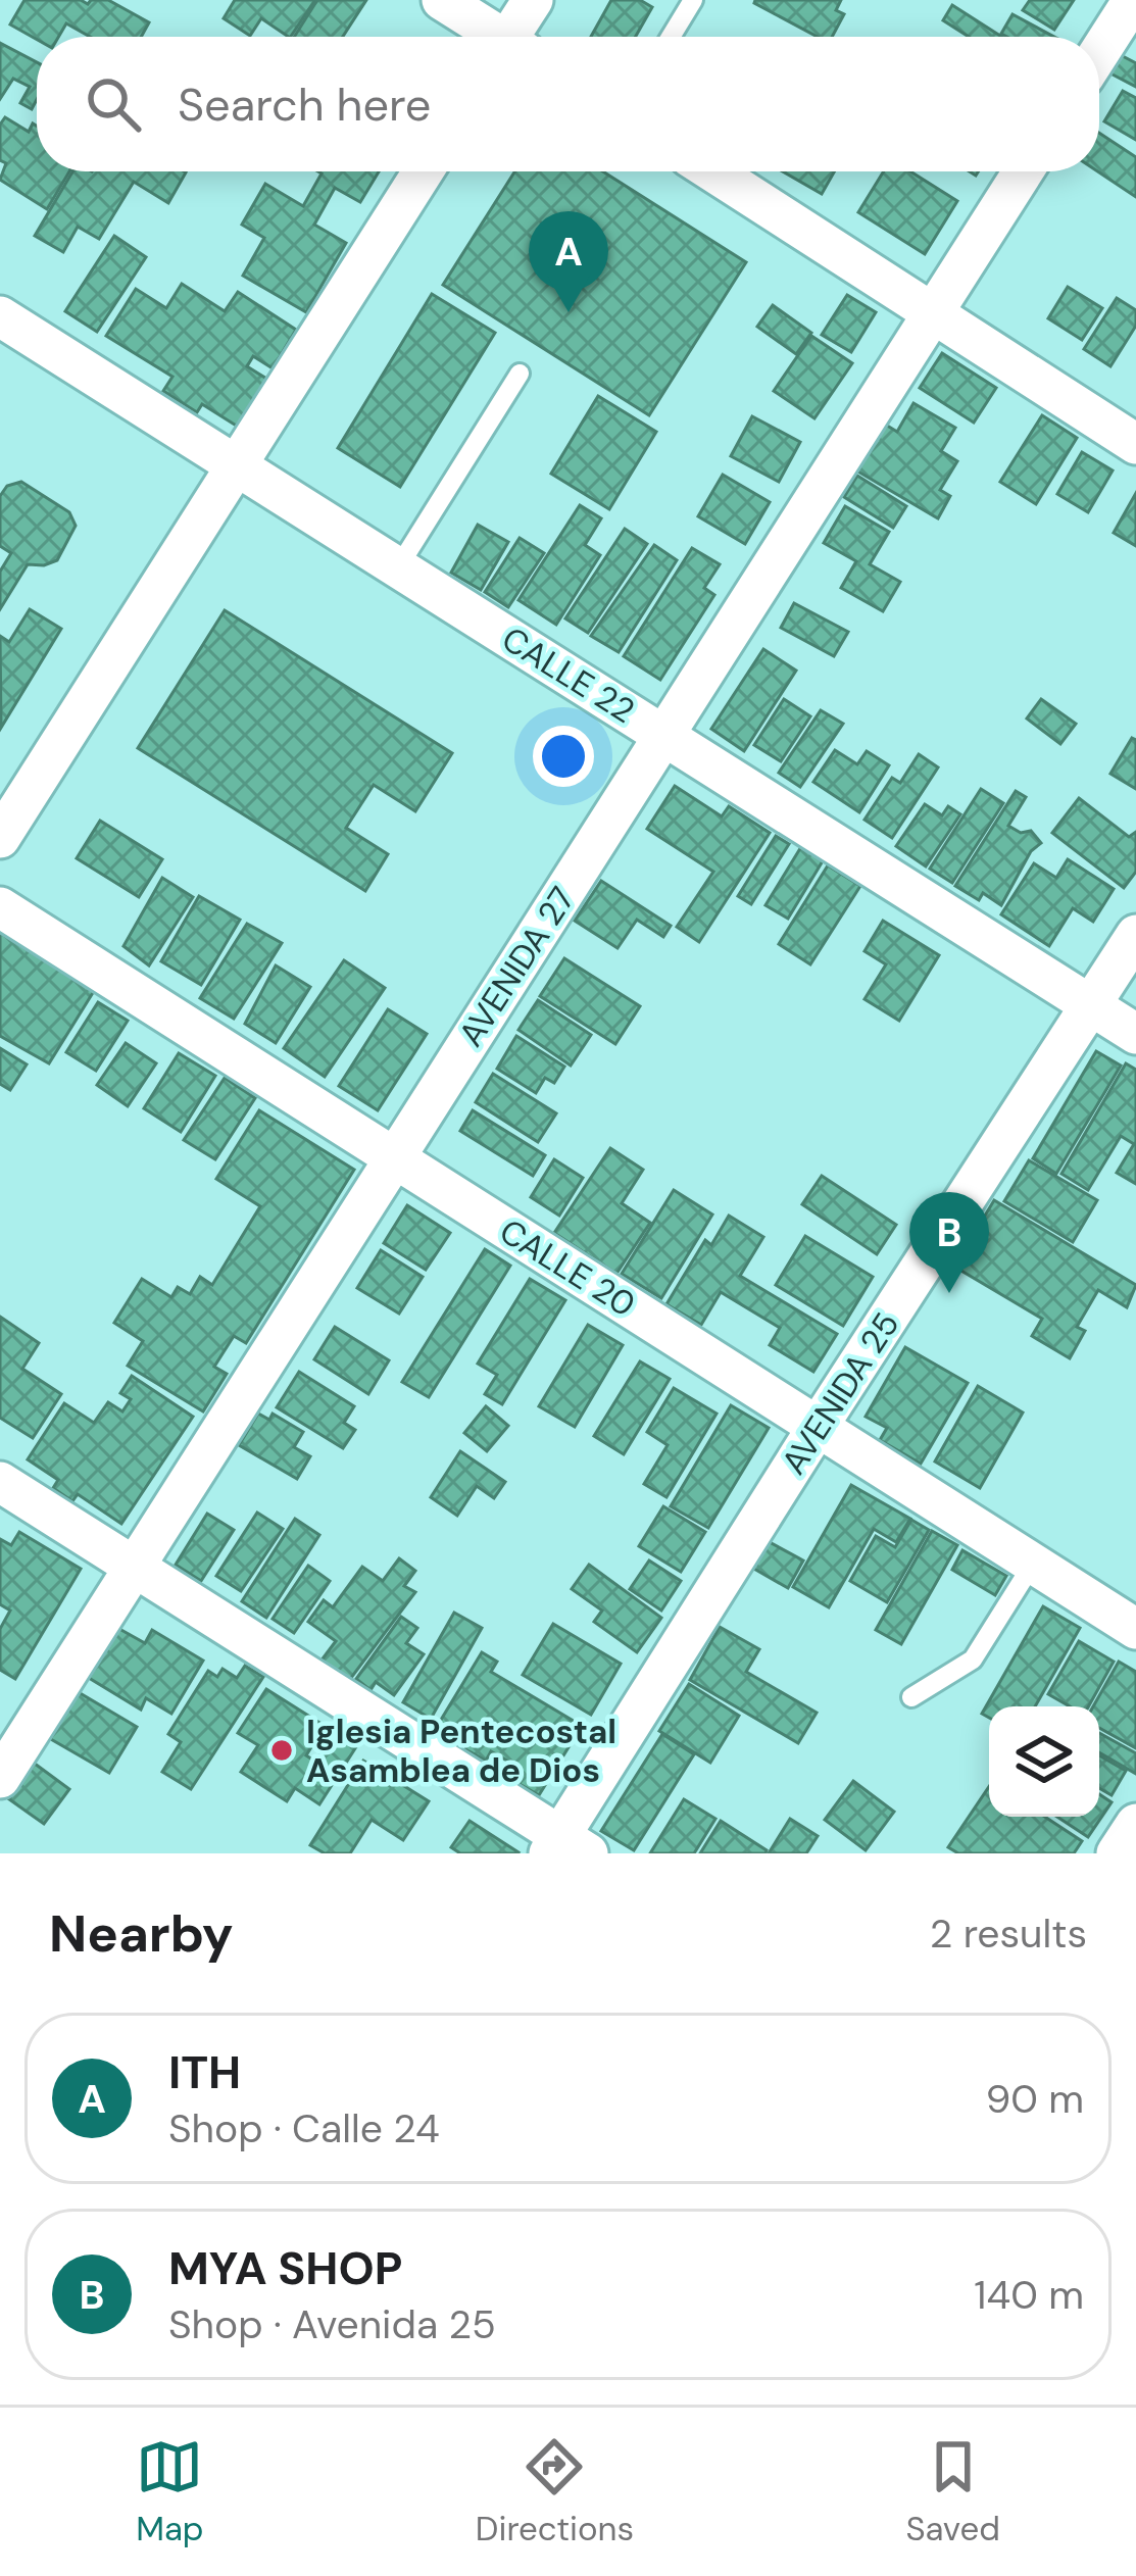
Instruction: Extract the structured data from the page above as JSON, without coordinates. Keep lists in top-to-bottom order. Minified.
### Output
{"streets":{"street":["CALLE 22","AVENIDA 27","CALLE 20","AVENIDA 25"]},"crossings":[["CALLE 22","AVENIDA 27"],["CALLE 22","AVENIDA 25"],["AVENIDA 27","CALLE 20"],["CALLE 20","AVENIDA 25"]],"places":["Iglesia Pentecostal Asamblea de Dios"],"page":{"search":"Search here","pins":["A","B"],"heading":["Nearby","2 results"],"list":[{"mark":"A","name":"ITH","note":"Shop · Calle 24","value":"90 m"},{"mark":"B","name":"MYA SHOP","note":"Shop · Avenida 25","value":"140 m"}],"nav":["Map","Directions","Saved"]}}
